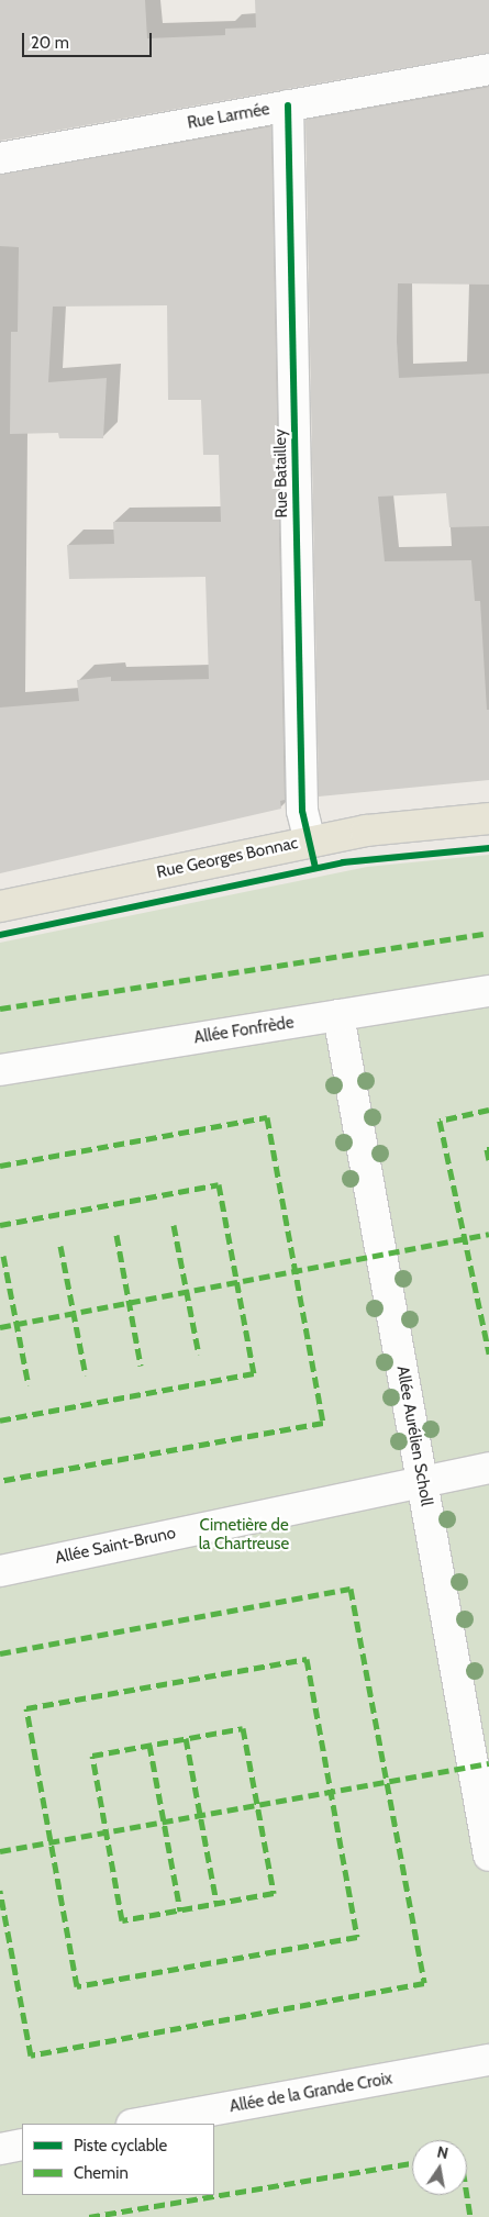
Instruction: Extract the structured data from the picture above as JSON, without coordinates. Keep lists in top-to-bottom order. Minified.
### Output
{"streets":{"main road":["Rue Georges Bonnac"],"street":["Rue Larmée","Rue Batailley","Allée Fonfrède","Allée Aurélien Scholl","Allée Saint-Bruno","Allée de la Grande Croix"]},"crossings":[["Rue Larmée","Rue Batailley"],["Rue Batailley","Rue Georges Bonnac"],["Allée Fonfrède","Allée Aurélien Scholl"],["Allée Aurélien Scholl","Allée Saint-Bruno"]],"parks":["Cimetière de la Chartreuse"],"legend":["Piste cyclable","Chemin"],"scale_bar":"20 m","north":"top"}
